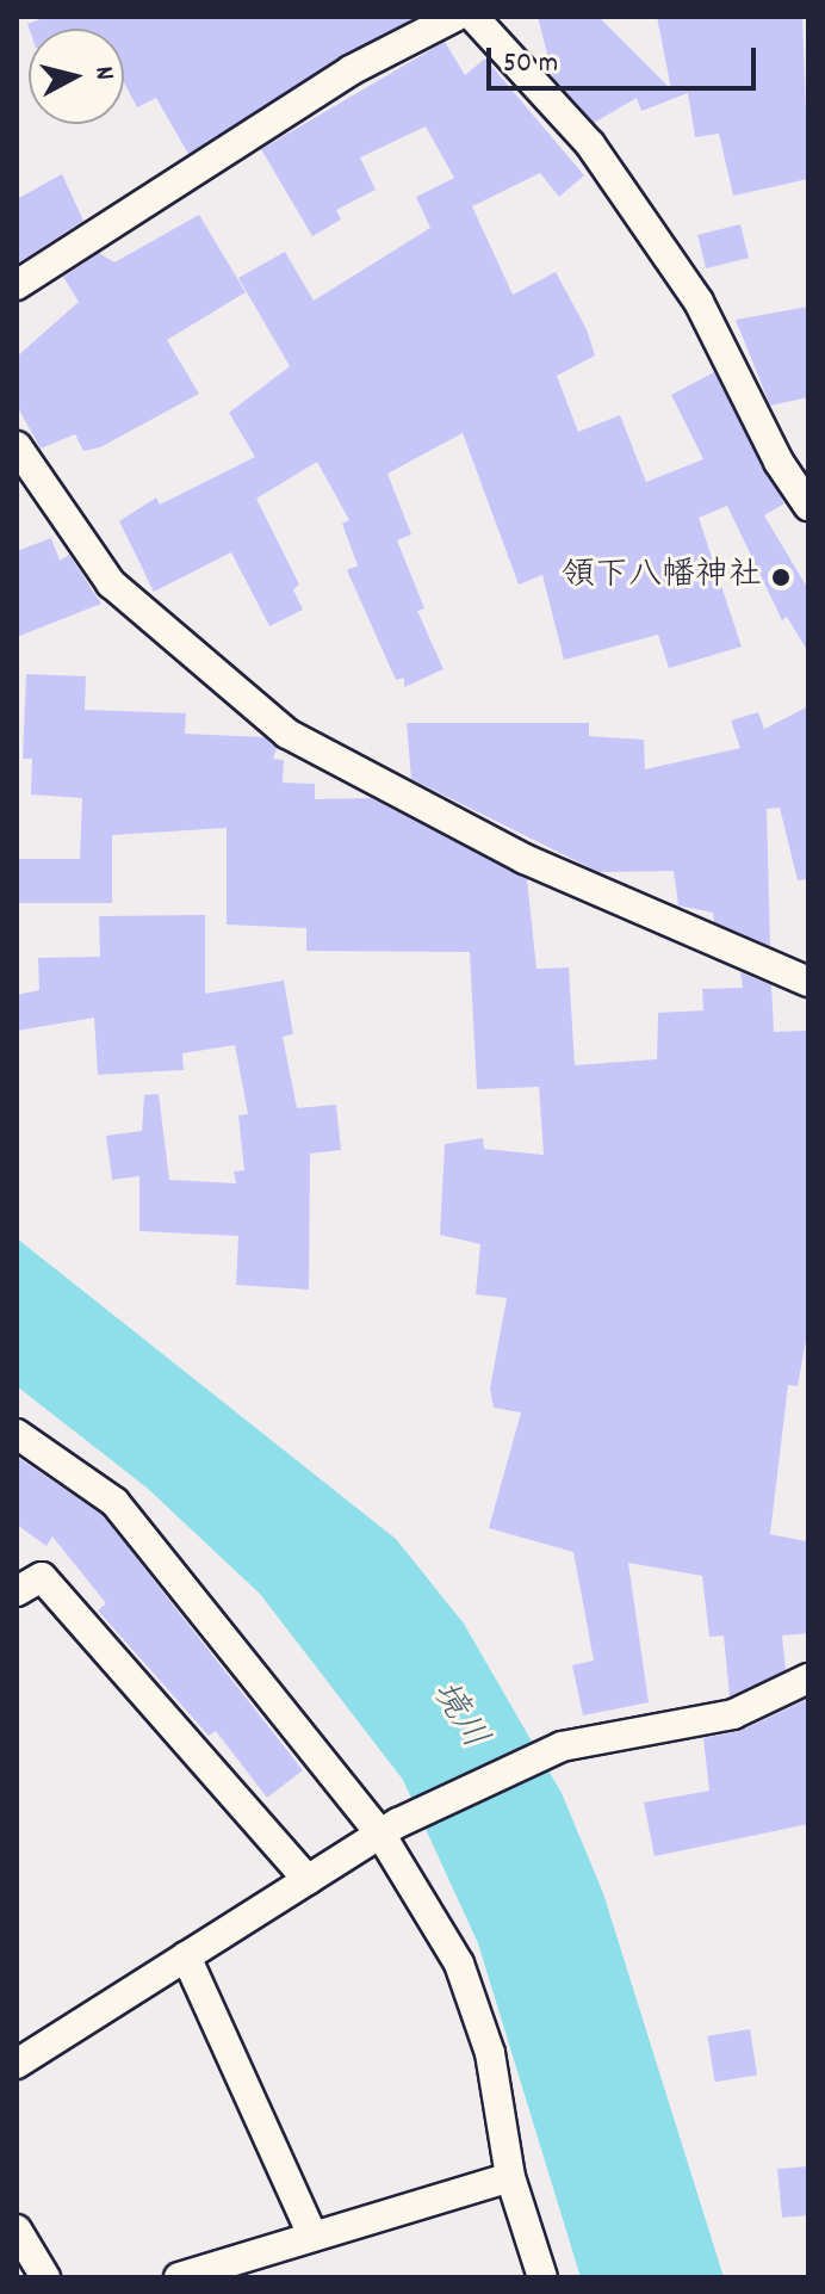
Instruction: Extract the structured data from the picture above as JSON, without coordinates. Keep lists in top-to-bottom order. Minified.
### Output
{"water":["境川"],"places":["領下八幡神社"],"scale_bar":"50 m","north":"right"}
